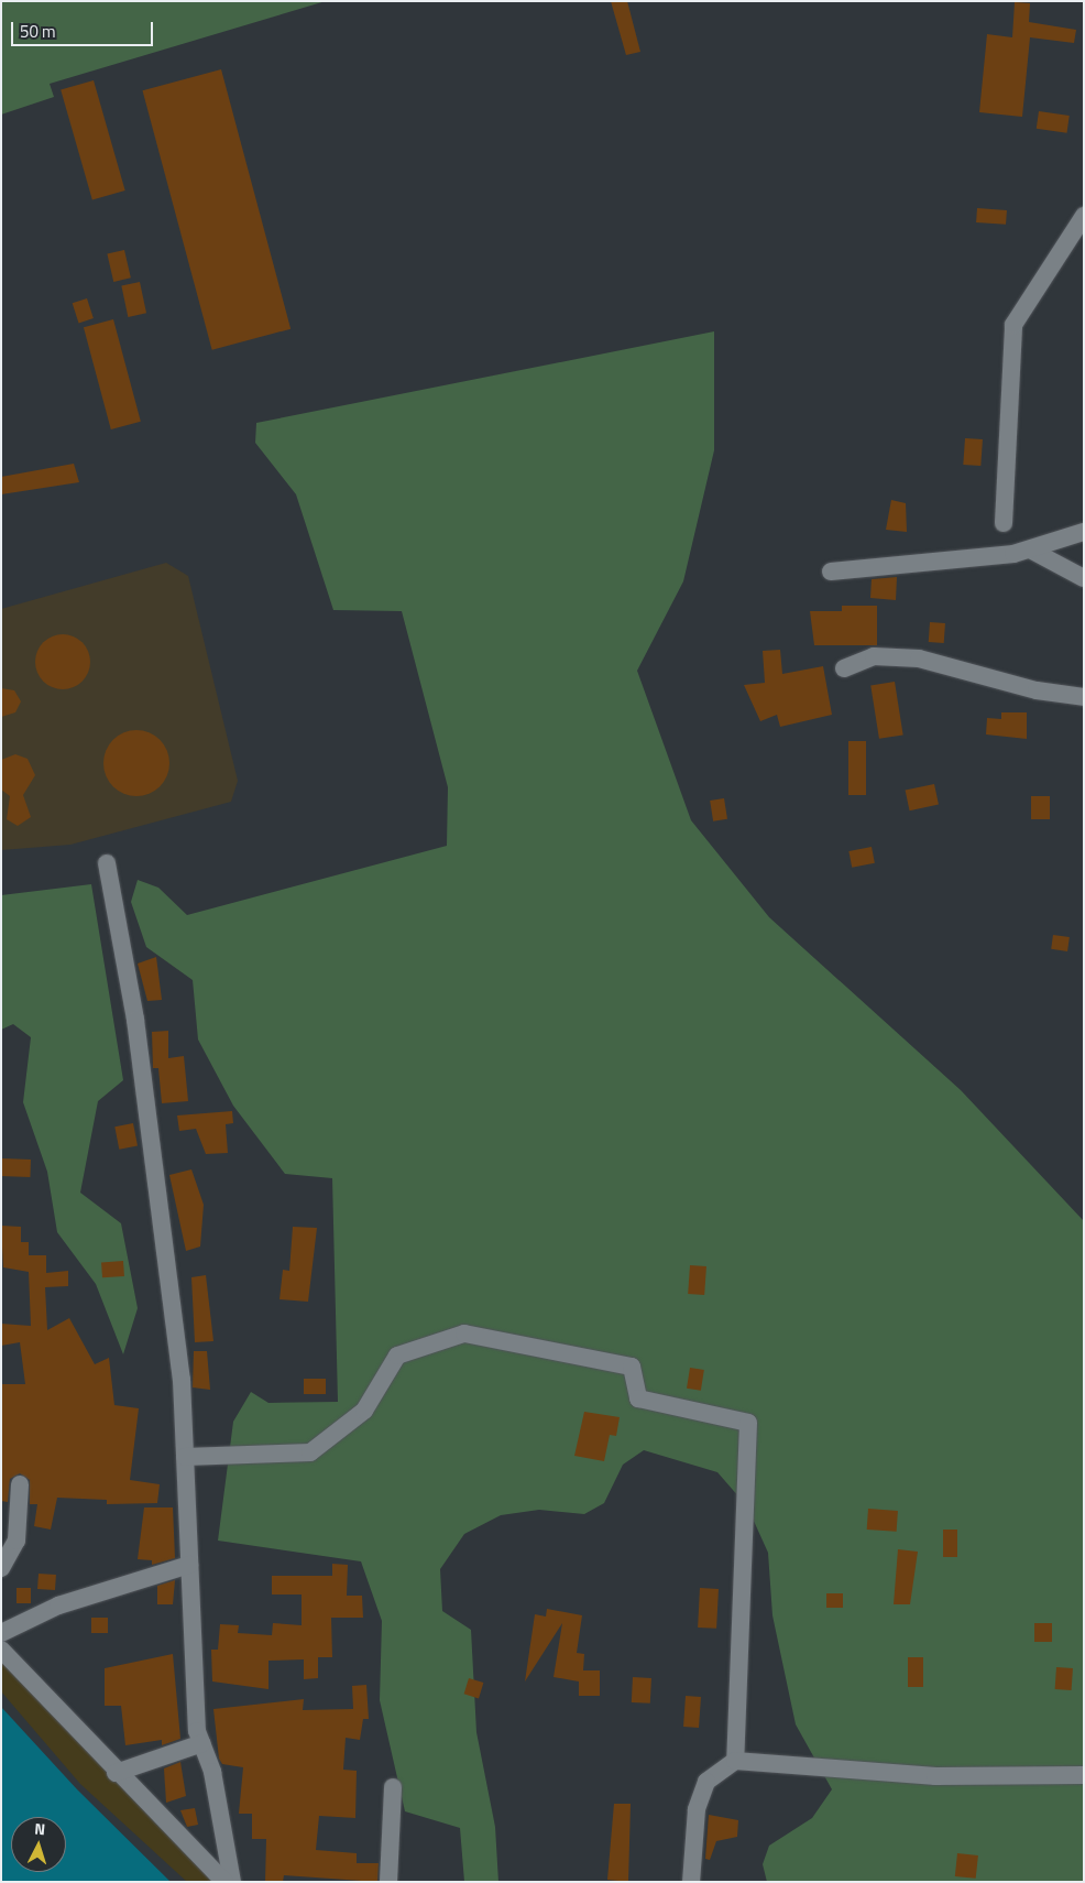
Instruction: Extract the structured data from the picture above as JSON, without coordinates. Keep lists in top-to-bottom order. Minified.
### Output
{"scale_bar":"50 m","north":"top"}
